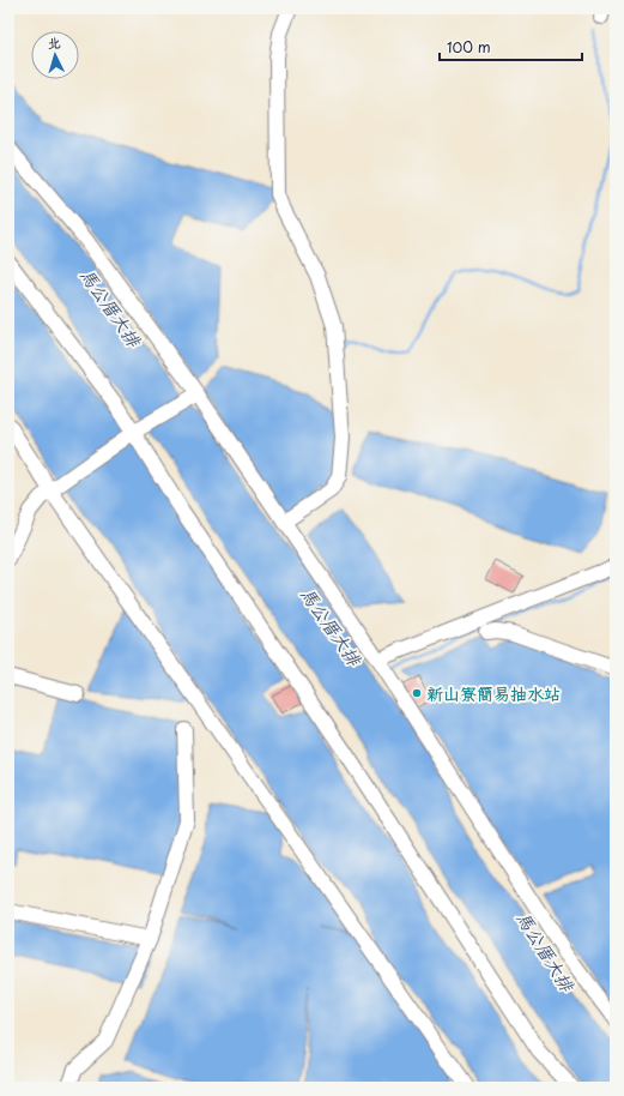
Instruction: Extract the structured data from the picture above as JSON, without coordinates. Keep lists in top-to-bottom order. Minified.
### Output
{"water":["馬公厝大排"],"places":["新山寮簡易抽水站"],"scale_bar":"100 m","north":"top"}
